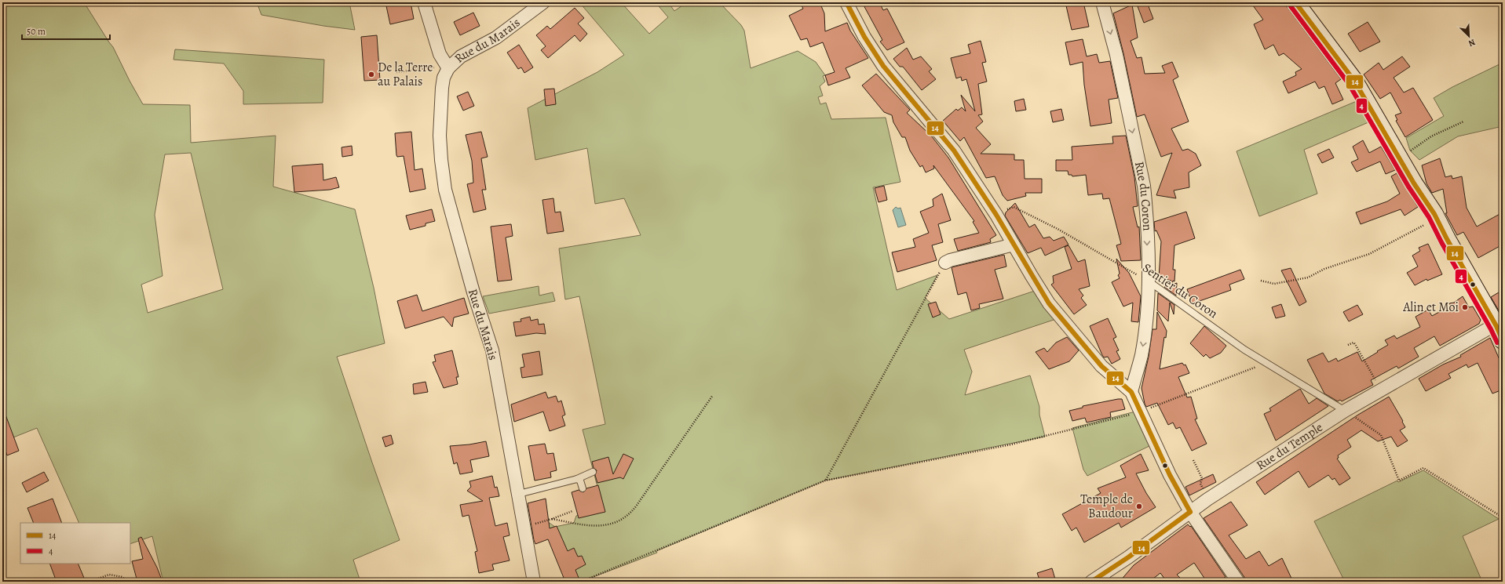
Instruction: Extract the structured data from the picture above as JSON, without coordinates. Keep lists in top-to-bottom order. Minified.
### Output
{"streets":{"street":["Rue du Marais","Rue du Coron","Rue du Temple"],"lane":["Sentier du Coron"]},"crossings":[["Rue du Coron","Sentier du Coron"],["Sentier du Coron","Rue du Temple"]],"one_way":["Rue du Coron"],"places":["De la Terre au Palais","Alin et Moi","Temple de Baudour"],"lines":["transit line 14","transit line 4"],"legend":["14","4"],"scale_bar":"50 m","north":"bottom right"}
